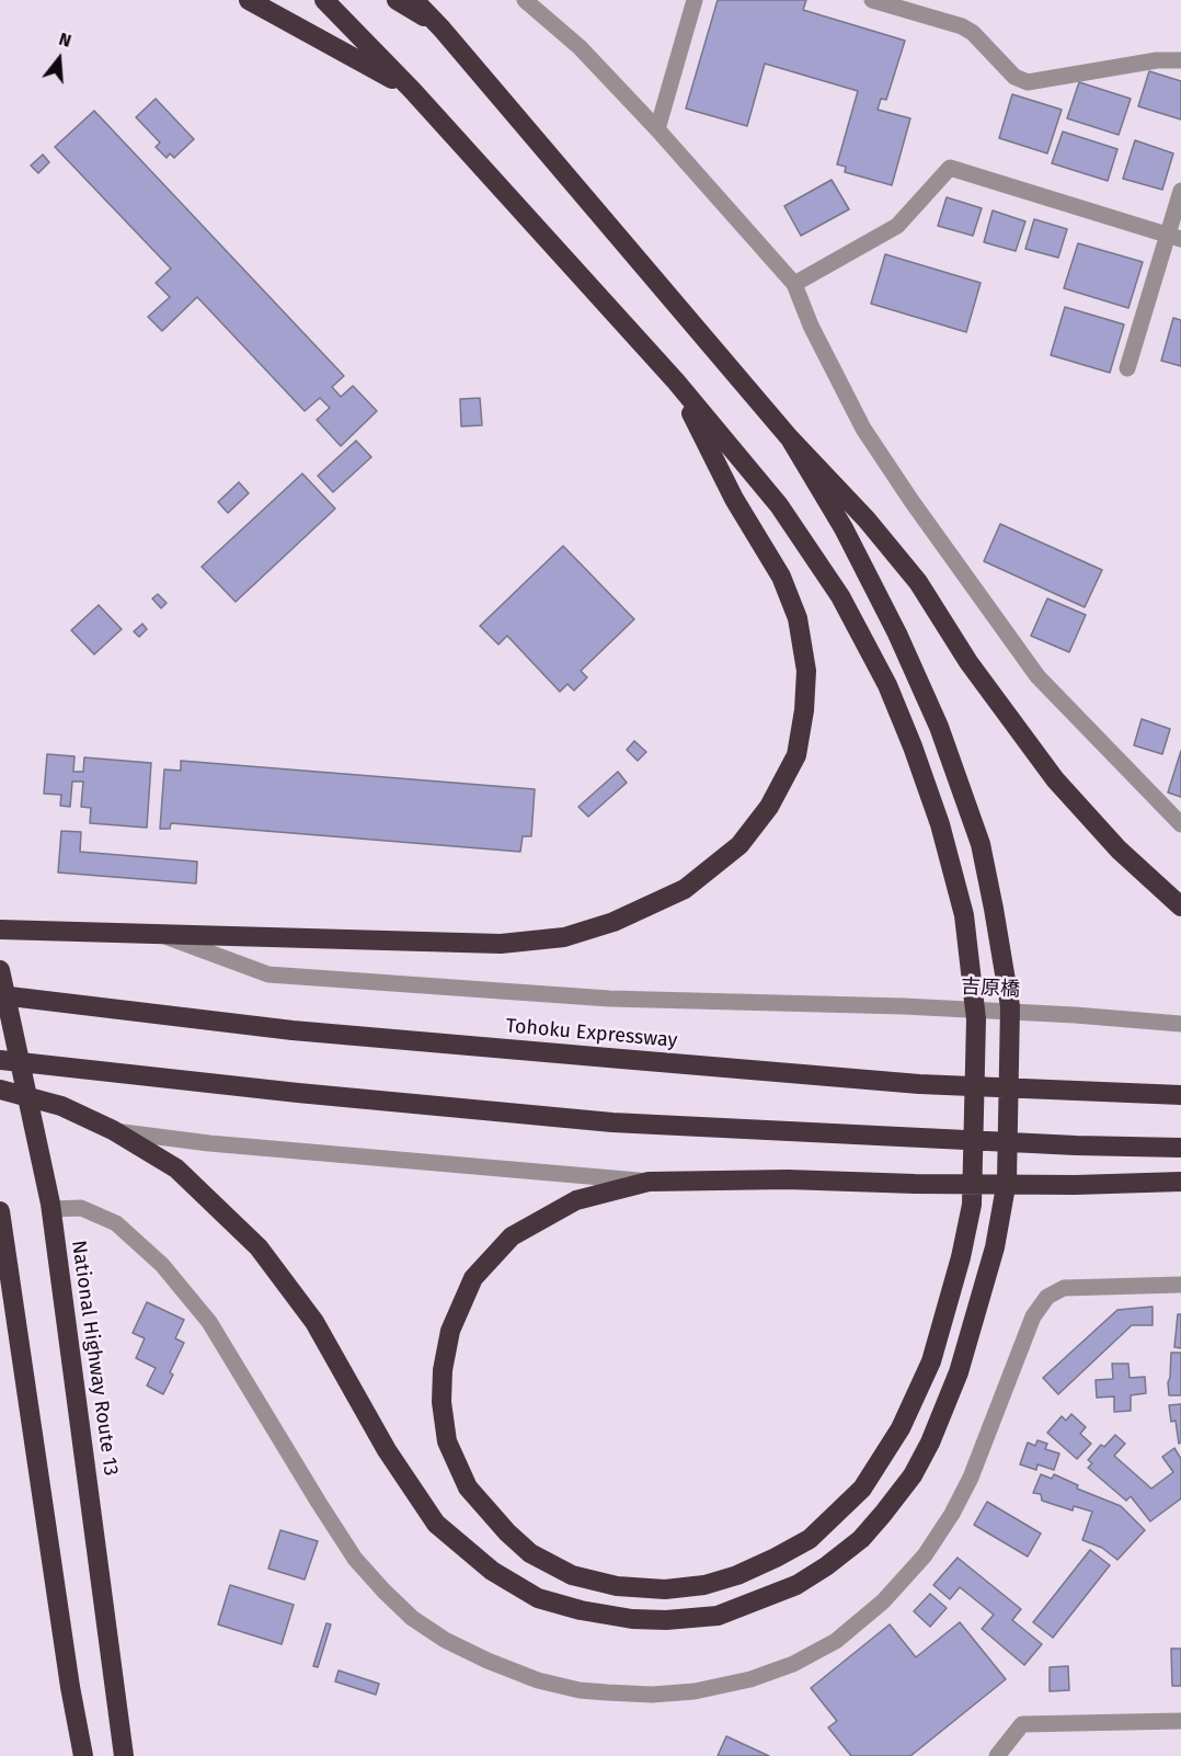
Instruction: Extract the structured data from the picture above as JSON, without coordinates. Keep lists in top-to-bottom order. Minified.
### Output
{"streets":{"highway":["Tohoku Expressway","National Highway Route 13"],"street":["吉原橋"]},"north":"top"}
